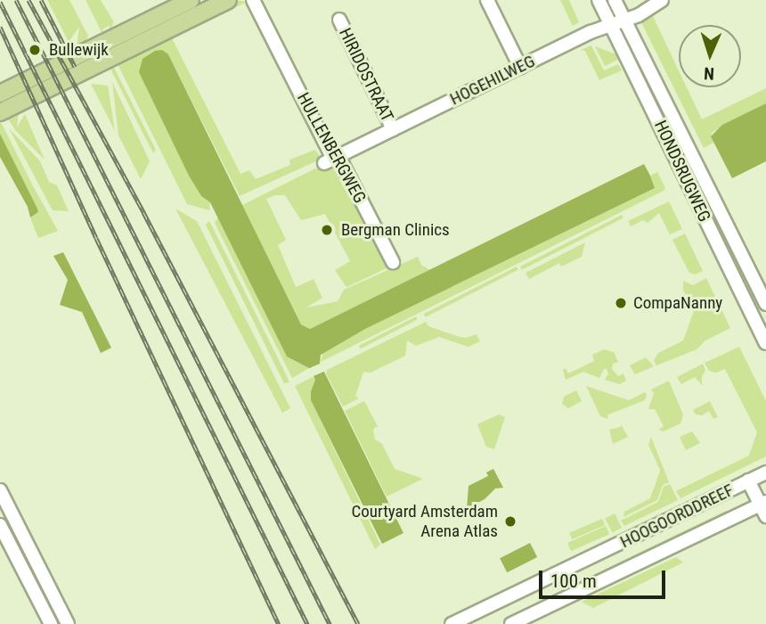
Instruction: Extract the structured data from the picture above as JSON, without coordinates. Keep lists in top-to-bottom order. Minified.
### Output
{"streets":{"street":["HIRIDOSTRAAT","HOGEHILWEG","HULLENBERGWEG","HONDSRUGWEG","HOOGOORDDREEF"]},"crossings":[["HIRIDOSTRAAT","HOGEHILWEG"],["HOGEHILWEG","HULLENBERGWEG"],["HOGEHILWEG","HONDSRUGWEG"]],"places":["Bullewijk","Bergman Clinics","CompaNanny","Courtyard Amsterdam Arena Atlas"],"scale_bar":"100 m","north":"bottom"}
